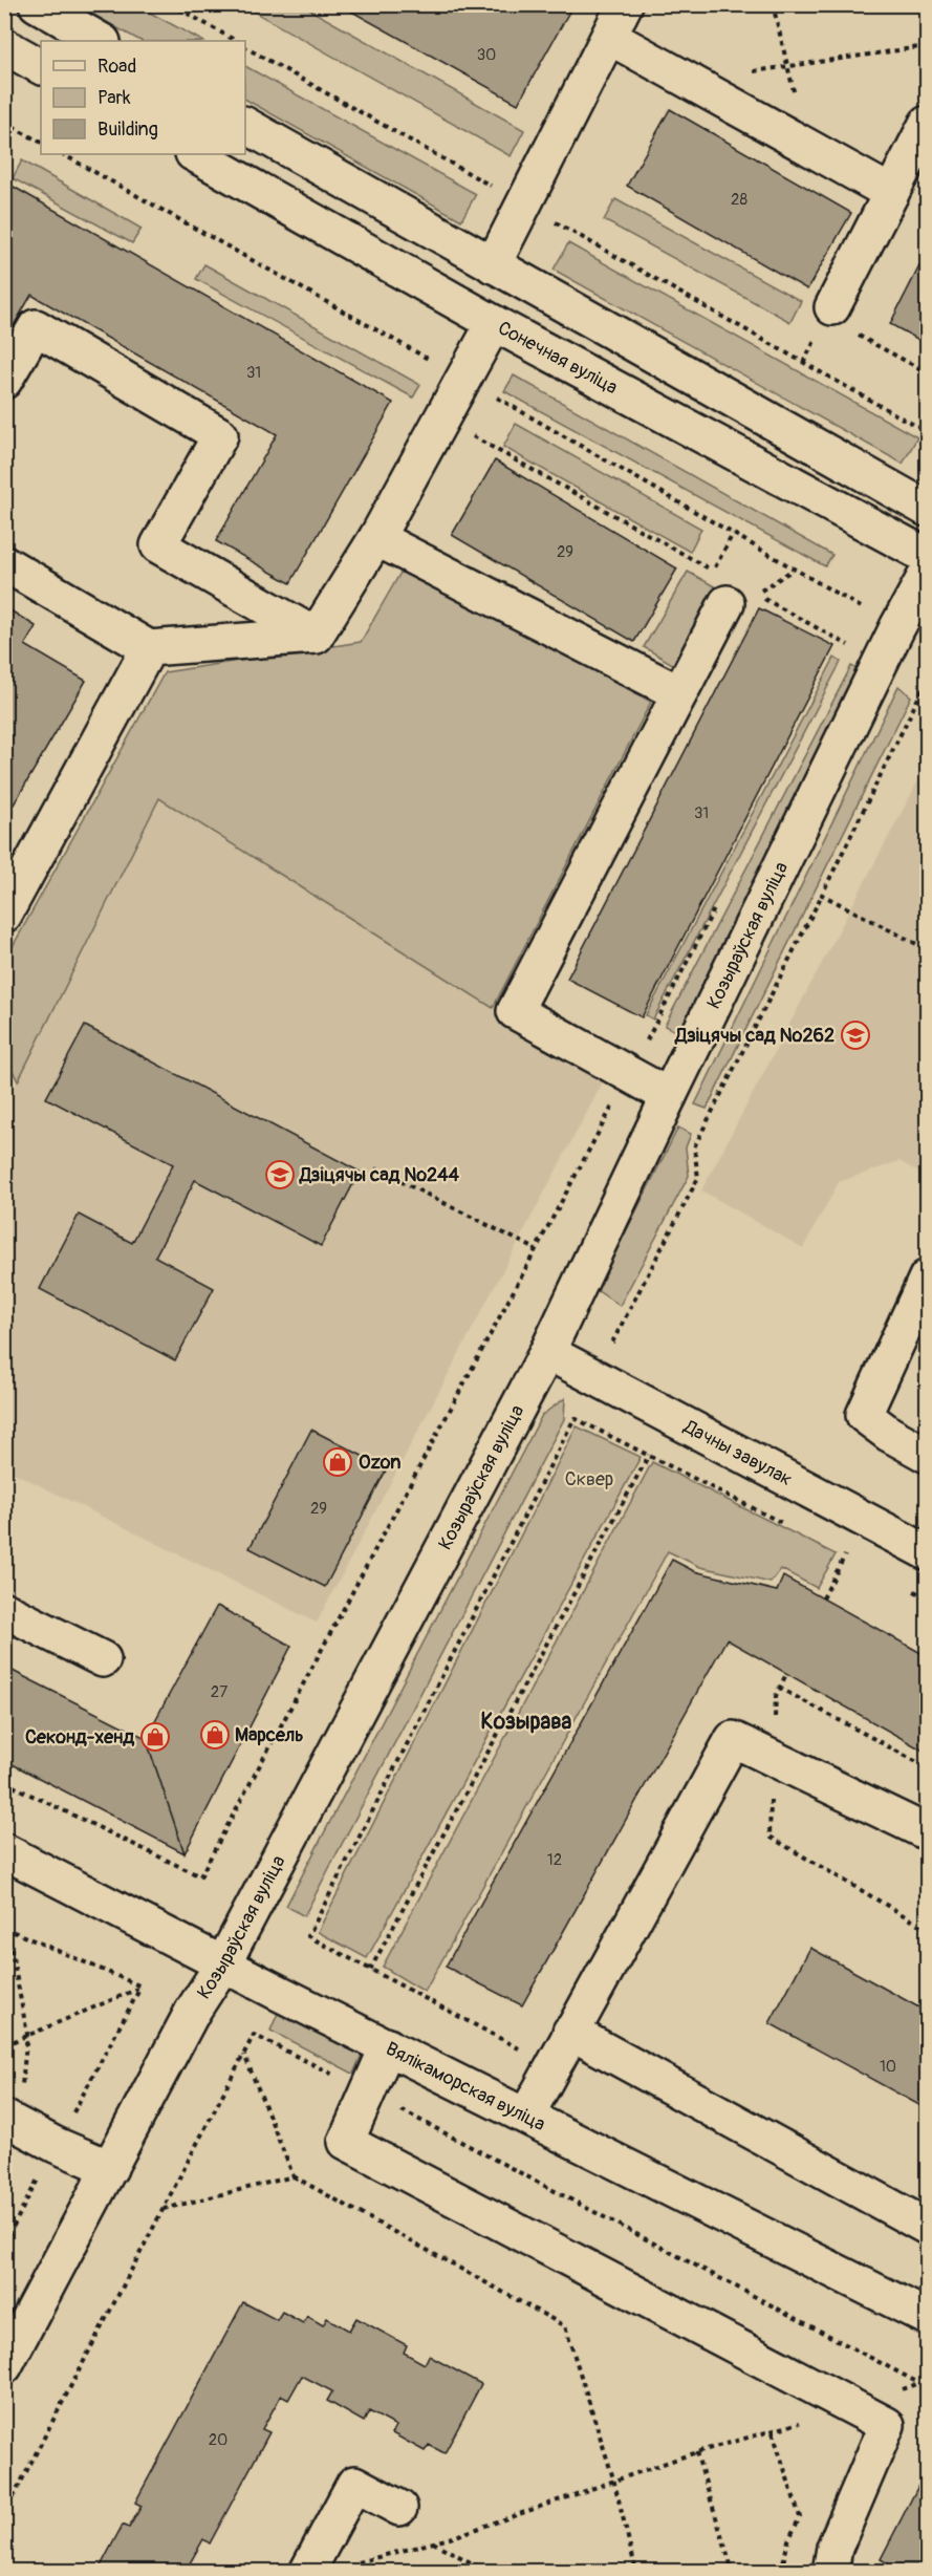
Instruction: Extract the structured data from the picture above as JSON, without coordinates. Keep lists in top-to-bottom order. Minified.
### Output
{"streets":{"street":["Сонечная вуліца","Козыраўская вуліца","Дачны завулак","Вялікаморская вуліца"]},"crossings":[["Козыраўская вуліца","Дачны завулак"],["Козыраўская вуліца","Вялікаморская вуліца"]],"districts":["Козырава"],"parks":["Сквер"],"places":{"school or university":["Дзіцячы сад №262","Дзіцячы сад №244"],"shop":["Ozon","Марсель","Секонд-хенд"]},"house_numbers":["30","28","31","29","31","29","27","12","10","20"],"legend":["Road","Park","Building"]}
